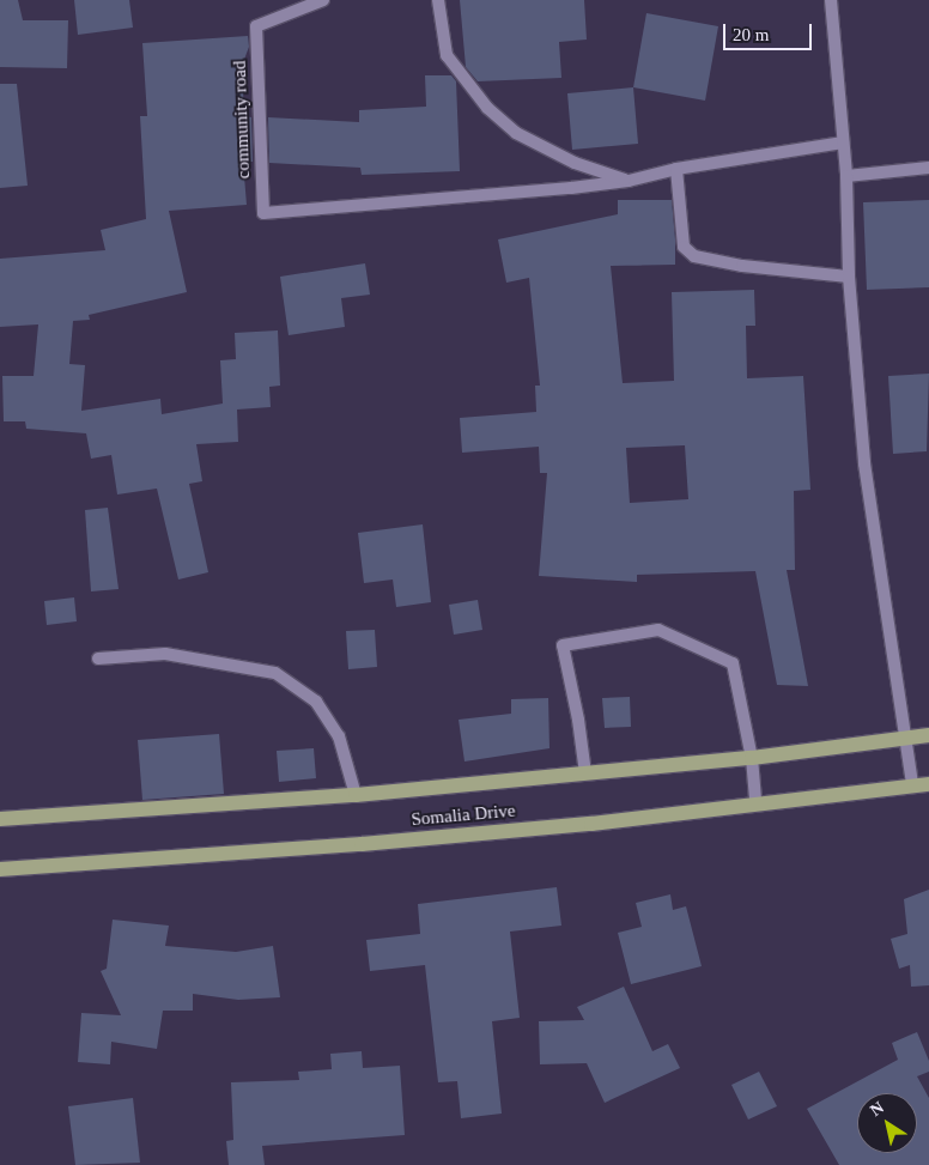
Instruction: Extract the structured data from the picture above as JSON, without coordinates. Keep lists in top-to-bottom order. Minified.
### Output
{"streets":{"main road":["Somalia Drive"],"street":["community road"]},"scale_bar":"20 m","north":"top left"}
